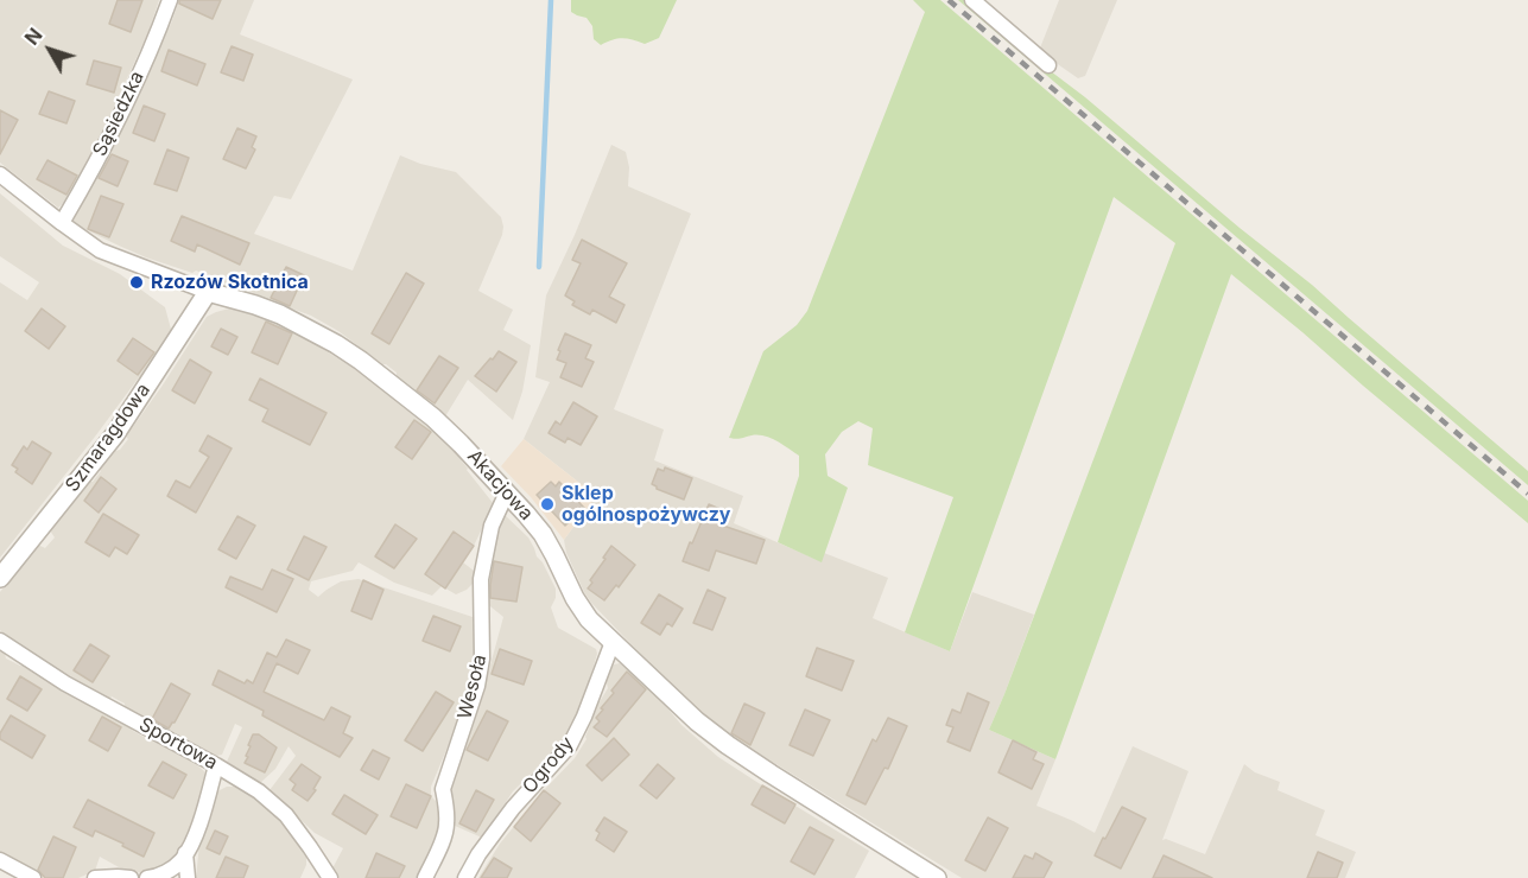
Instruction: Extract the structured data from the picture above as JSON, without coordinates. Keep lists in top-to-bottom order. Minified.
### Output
{"streets":{"street":["Sąsiedzka","Szmaragdowa","Akacjowa","Wesoła","Sportowa","Ogrody"]},"crossings":[["Sąsiedzka","Akacjowa"],["Szmaragdowa","Akacjowa"],["Akacjowa","Wesoła"],["Akacjowa","Ogrody"]],"places":["Rzozów Skotnica","Sklep ogólnospożywczy"],"north":"top left"}
